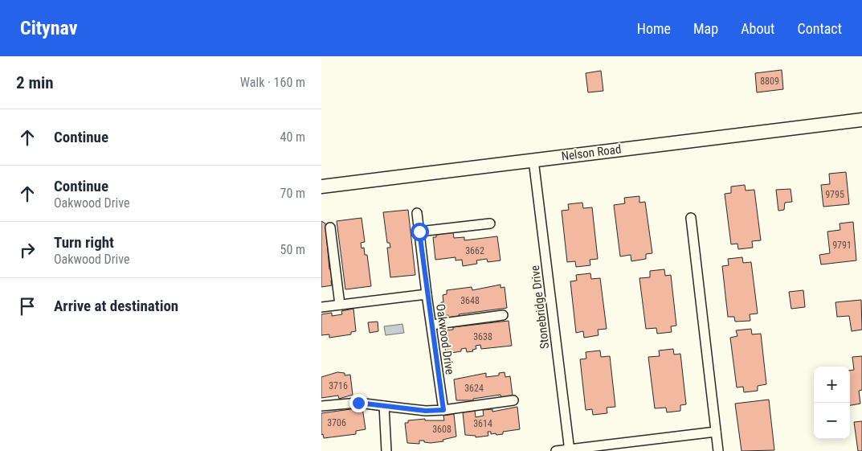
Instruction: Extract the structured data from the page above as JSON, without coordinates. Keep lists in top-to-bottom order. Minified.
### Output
{"streets":{"main road":["Nelson Road"],"street":["Stonebridge Drive","Oakwood Drive"]},"crossings":[["Nelson Road","Stonebridge Drive"]],"house_numbers":["8809","9795","9791","3662","3648","3638","3716","3624","3706","3614","3608"],"page":{"header":"Citynav","nav":["Home","Map","About","Contact"],"heading":["2 min","Walk · 160 m"],"list":[["Continue","40 m"],["Continue","Oakwood Drive","70 m"],["Turn right","Oakwood Drive","50 m"],"Arrive at destination"],"map_buttons":["+","−"]}}
